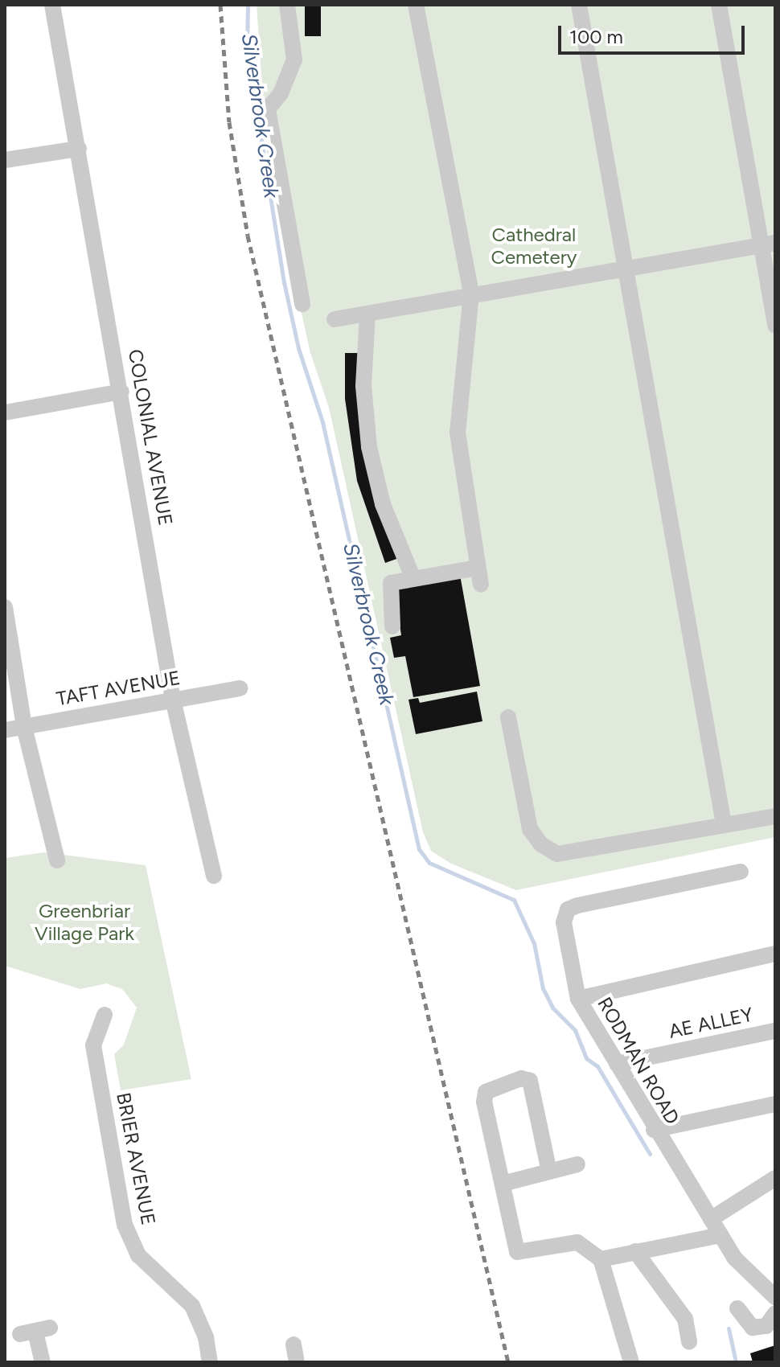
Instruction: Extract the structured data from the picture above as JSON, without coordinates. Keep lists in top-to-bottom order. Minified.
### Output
{"streets":{"street":["COLONIAL AVENUE","TAFT AVENUE","AE ALLEY","RODMAN ROAD","BRIER AVENUE"]},"crossings":[["COLONIAL AVENUE","TAFT AVENUE"],["AE ALLEY","RODMAN ROAD"]],"water":["Silverbrook Creek"],"parks":["Cathedral Cemetery","Greenbriar Village Park"],"scale_bar":"100 m"}
